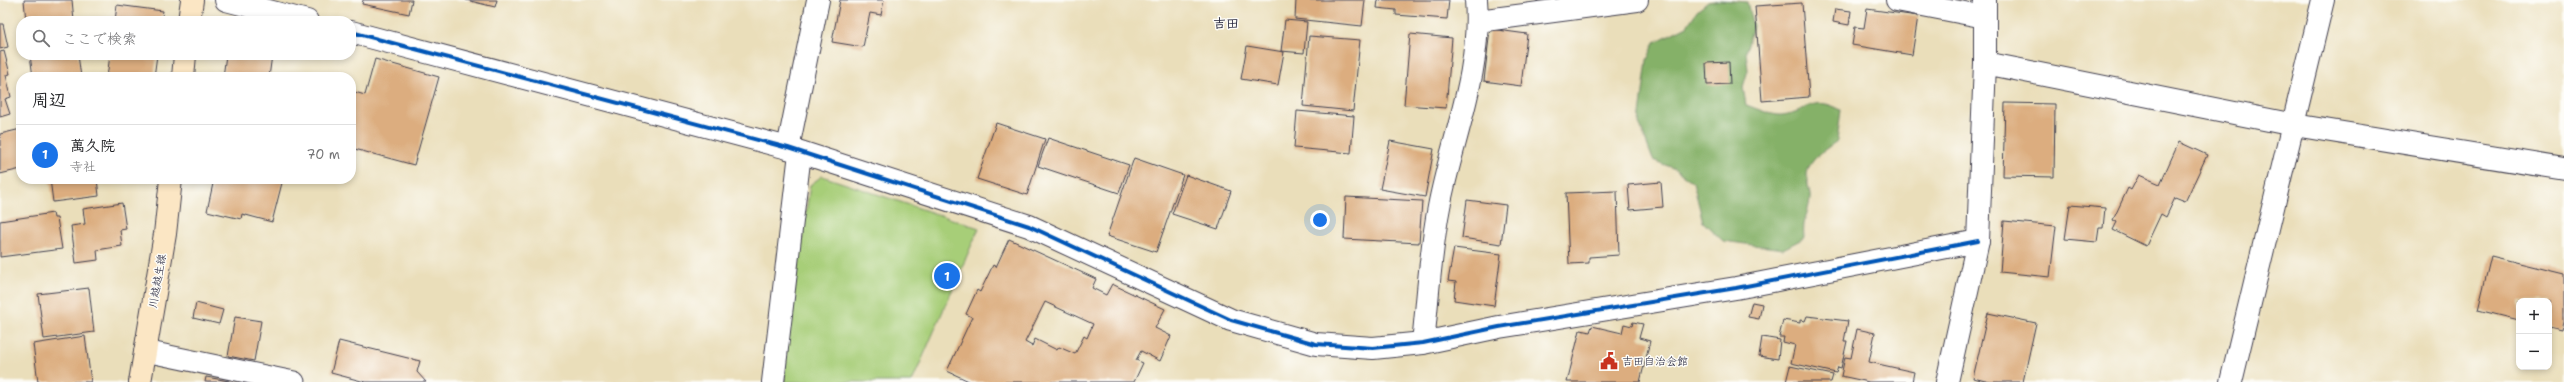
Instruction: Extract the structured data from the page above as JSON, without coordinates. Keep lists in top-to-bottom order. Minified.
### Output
{"streets":{"main road":["川越越生線"]},"districts":["吉田"],"places":{"public building":["吉田自治会館"]},"page":{"search":"ここで検索","heading":"周辺","list":[{"mark":"1","name":"萬久院","note":"寺社","value":"70 m"}],"pins":"1","map_buttons":["+","−"]}}
